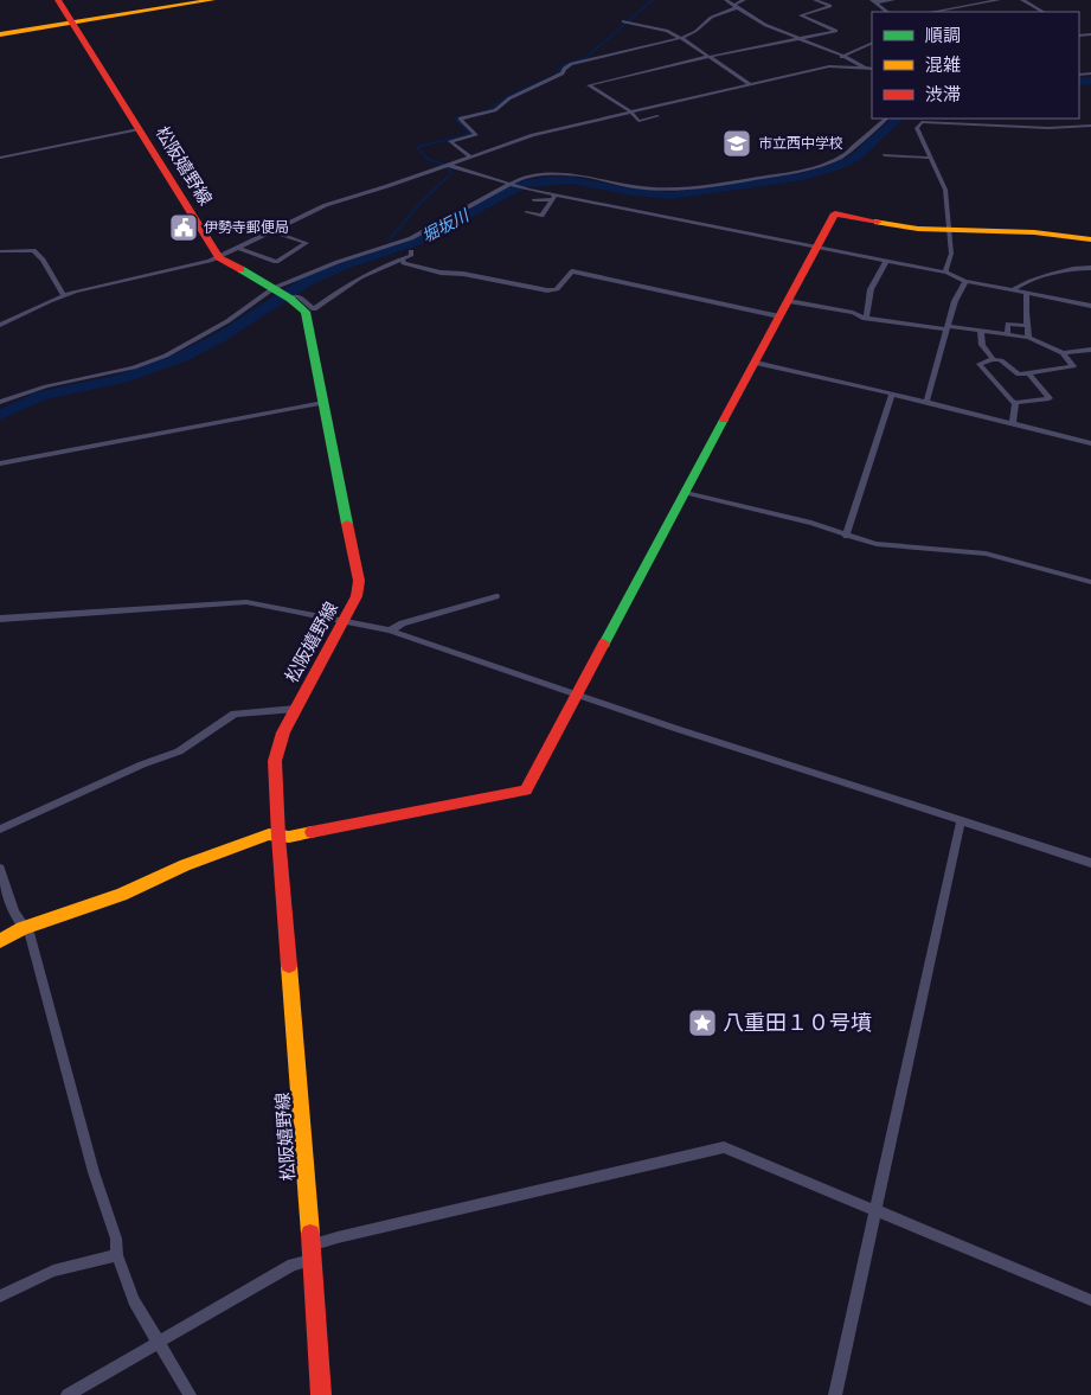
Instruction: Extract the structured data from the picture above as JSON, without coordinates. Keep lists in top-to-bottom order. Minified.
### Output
{"streets":{"main road":["松阪嬉野線"]},"water":["堀坂川"],"places":{"school or university":["市立西中学校"],"public building":["伊勢寺郵便局"],"place":["八重田１０号墳"]},"legend":["順調","混雑","渋滞"]}
